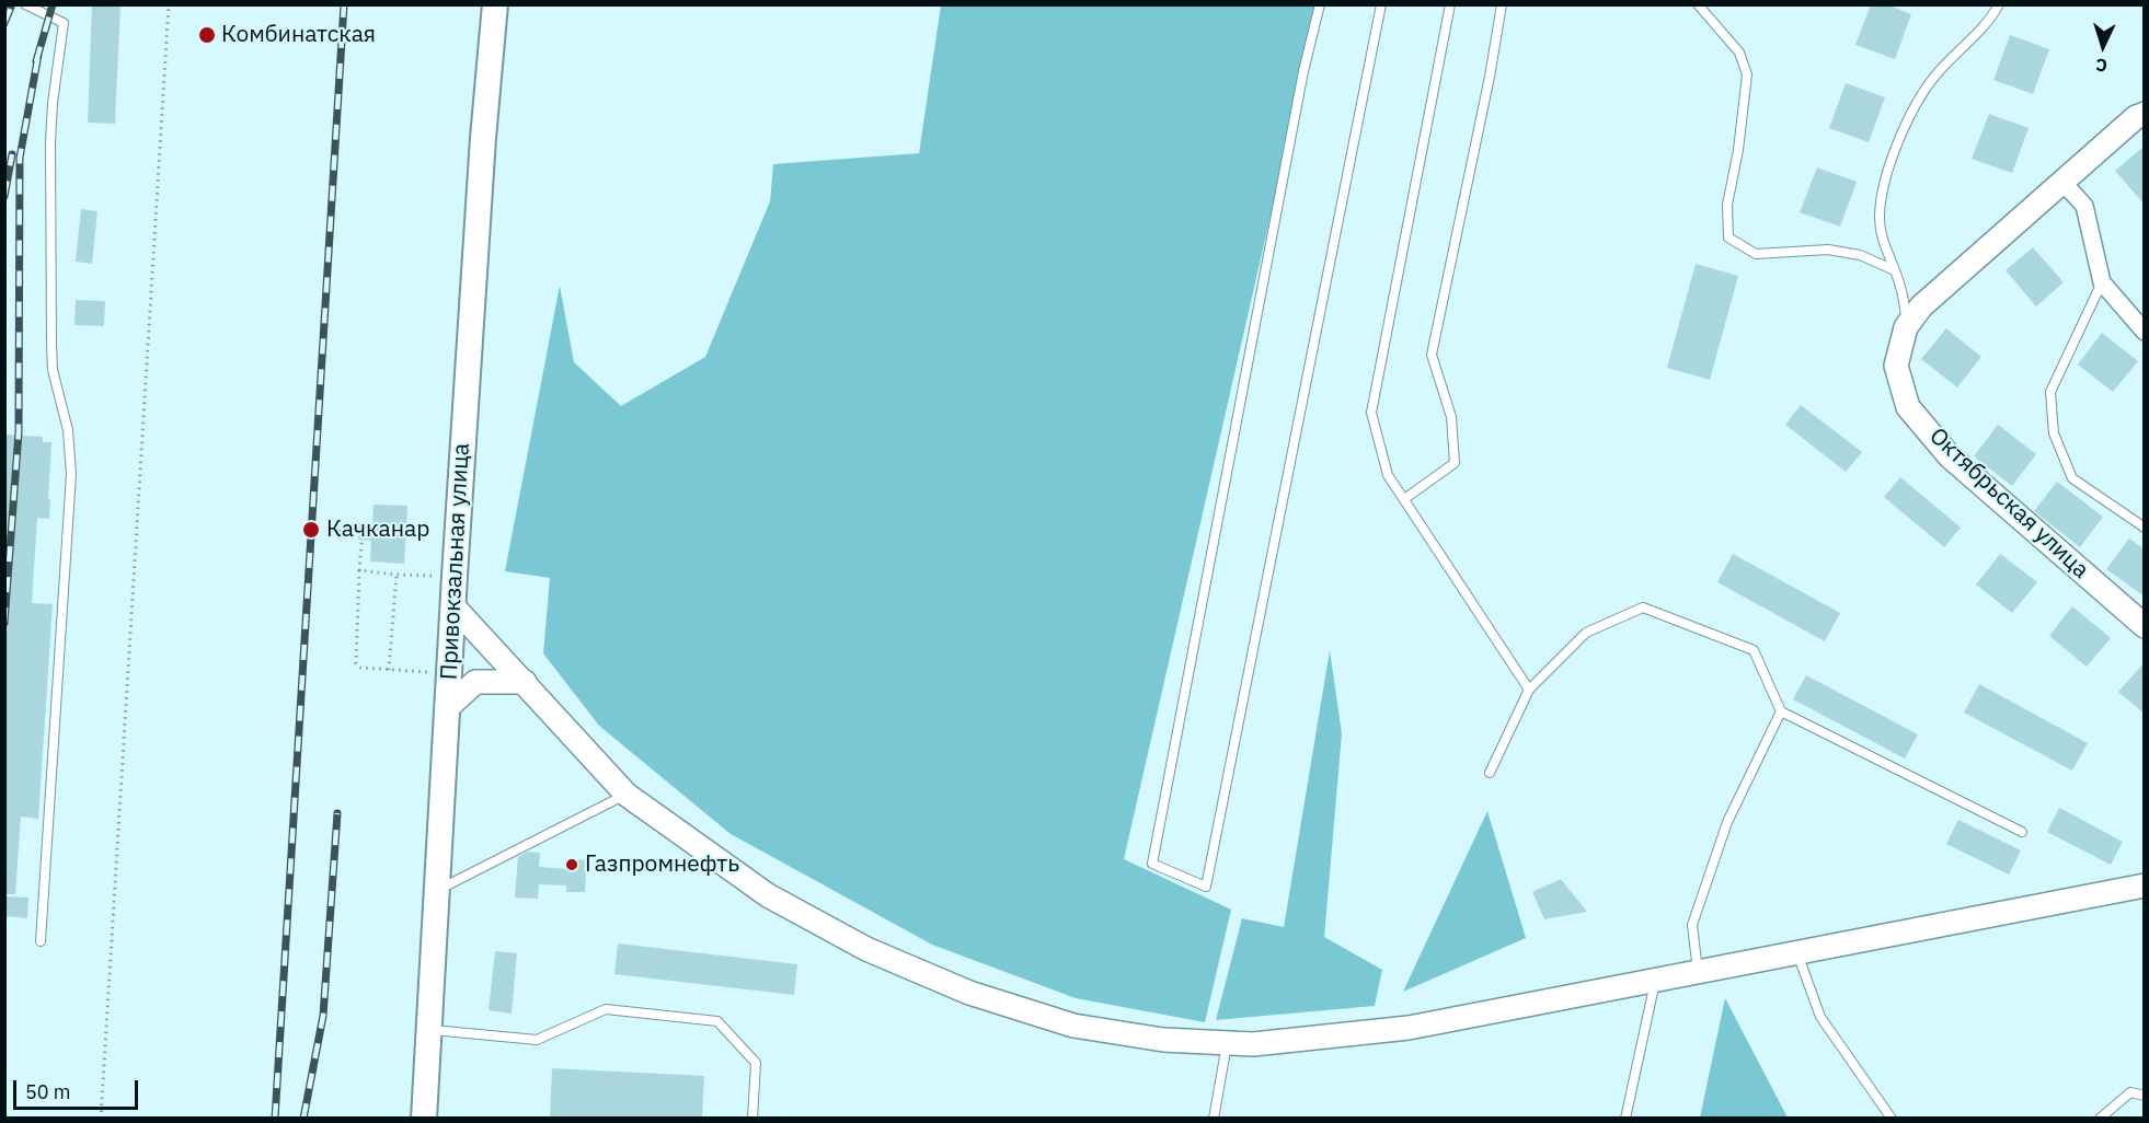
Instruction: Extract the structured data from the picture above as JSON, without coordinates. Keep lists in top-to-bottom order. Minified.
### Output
{"streets":{"main road":["Привокзальная улица"],"street":["Октябрьская улица"]},"places":["Комбинатская","Качканар","Газпромнефть"],"scale_bar":"50 m","north":"bottom"}
